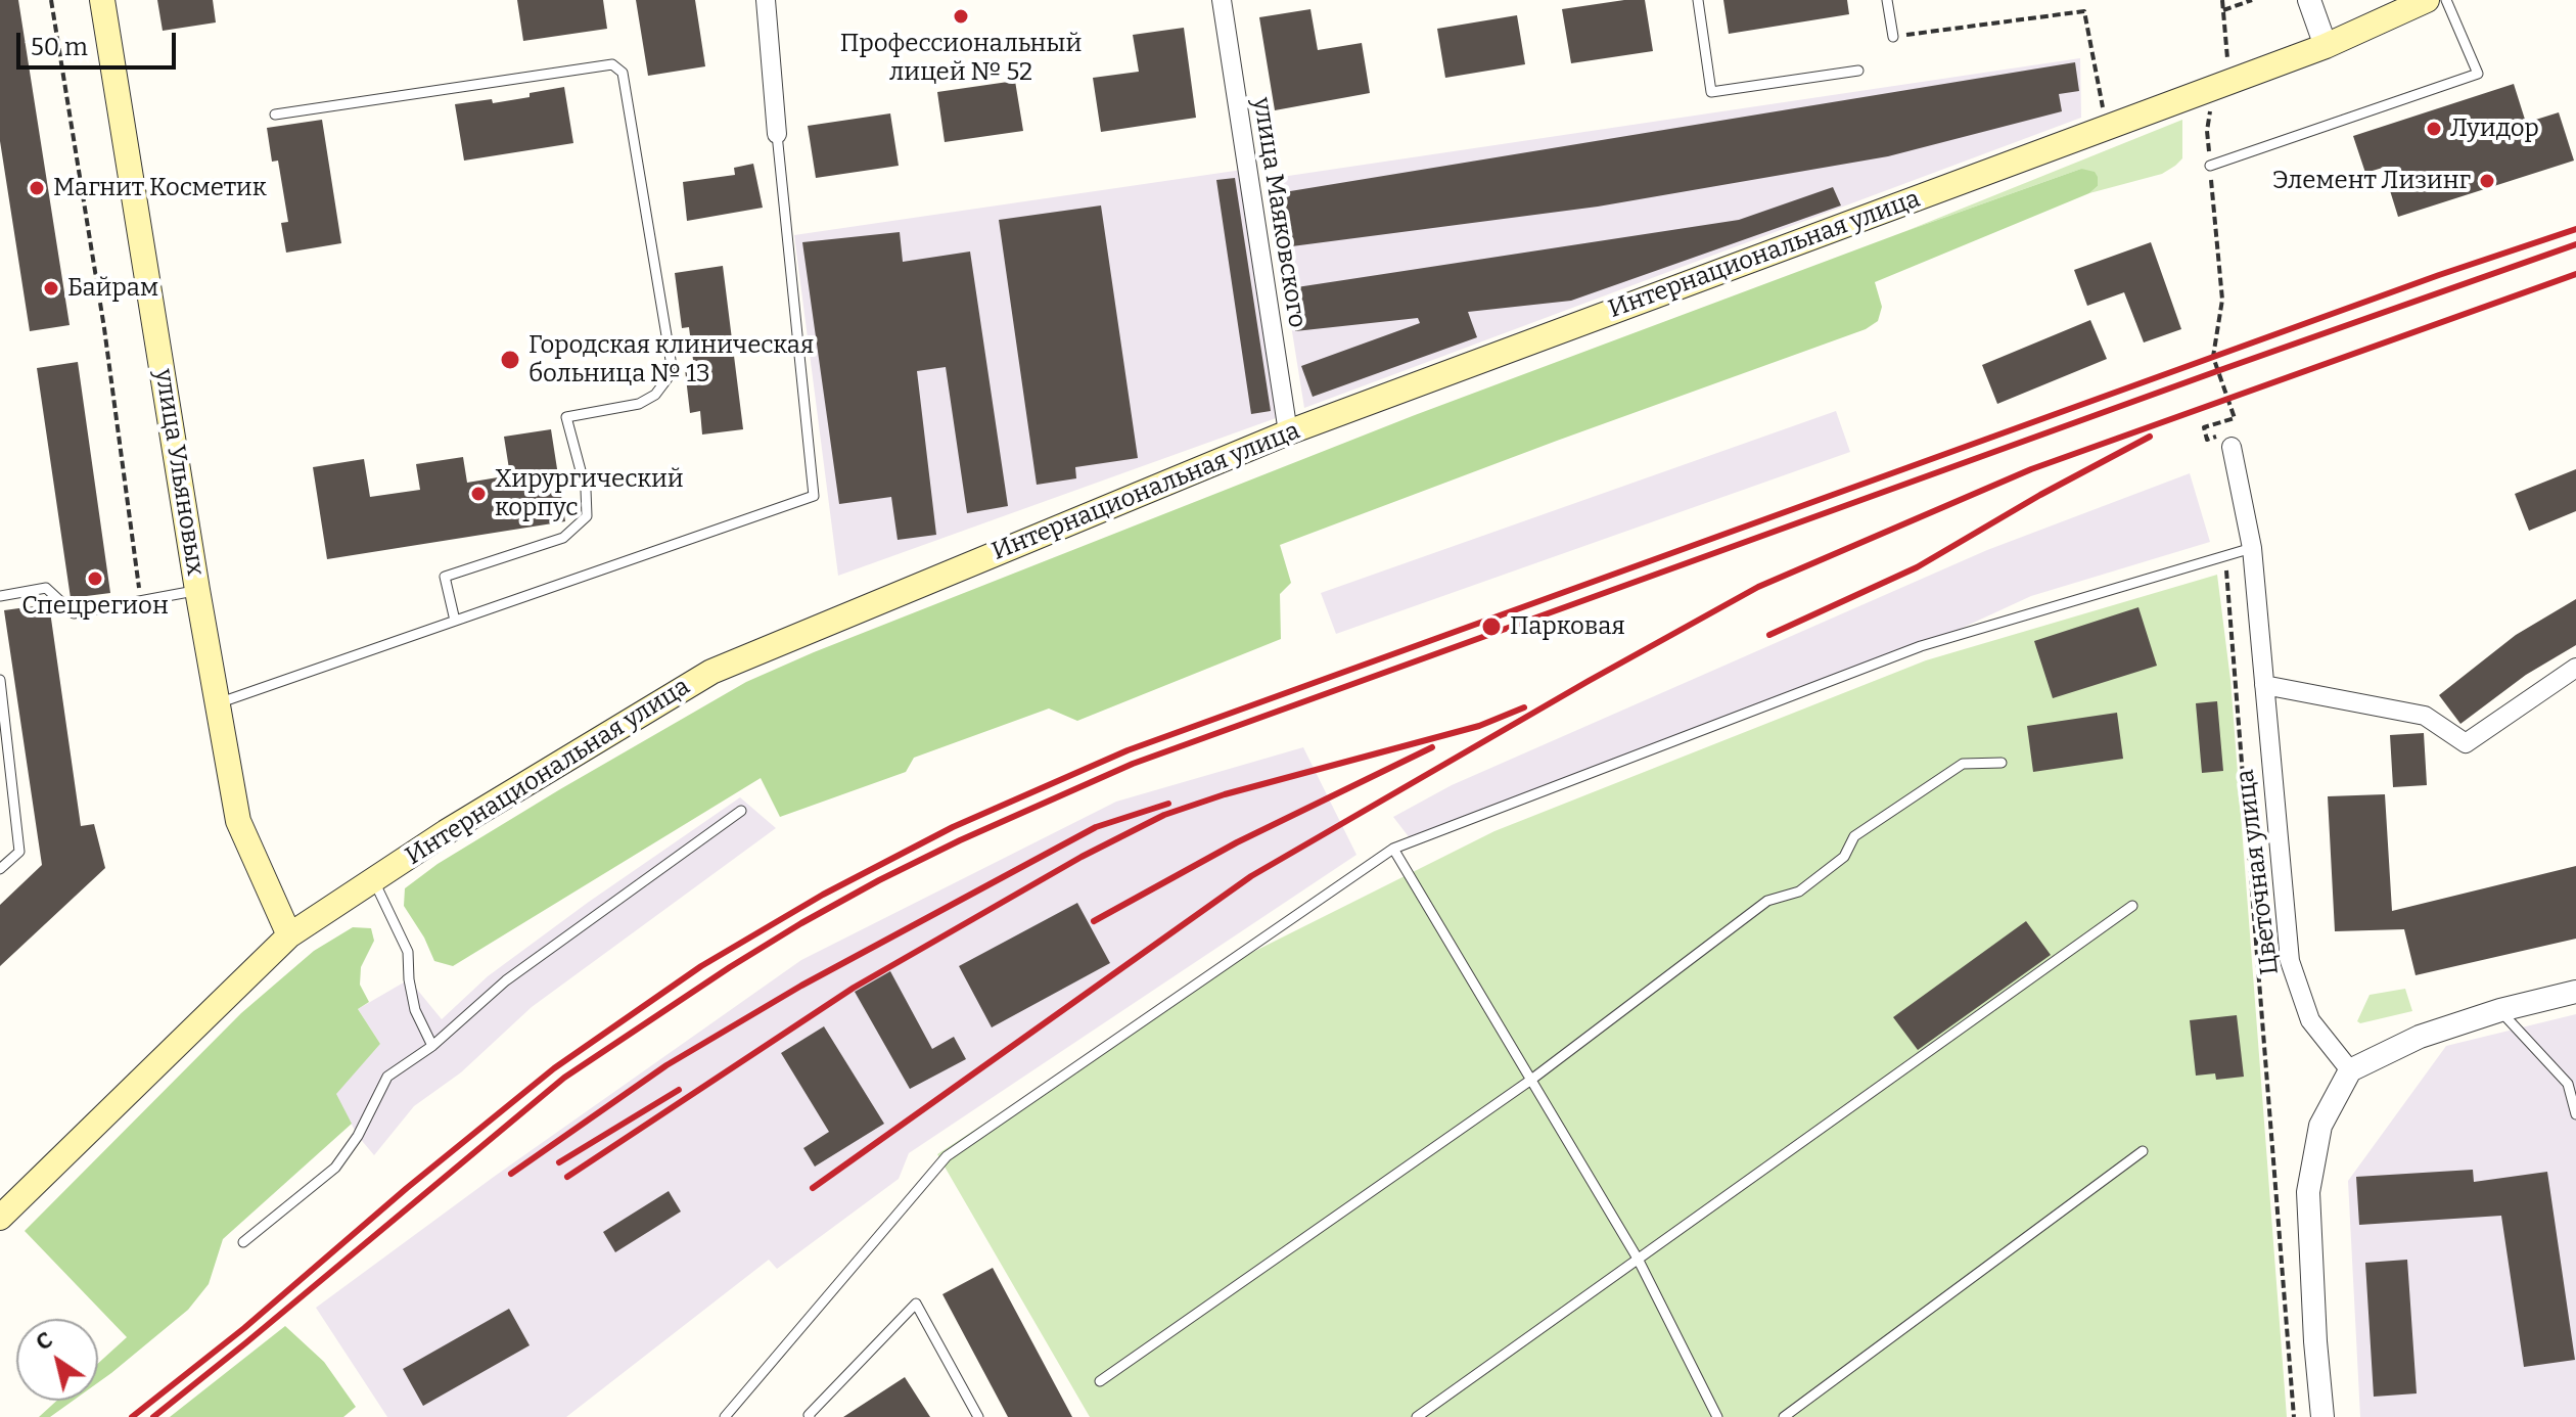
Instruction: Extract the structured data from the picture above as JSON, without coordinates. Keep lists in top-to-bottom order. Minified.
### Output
{"streets":{"main road":["Интернациональная улица","улица Ульяновых"],"street":["улица Маяковского","Цветочная улица"]},"crossings":[["улица Маяковского","Интернациональная улица"],["Интернациональная улица","улица Ульяновых"]],"places":["Профессиональный лицей № 52","Луидор","Элемент Лизинг","Магнит Косметик","Байрам","Городская клиническая больница № 13","Хирургический корпус","Спецрегион","Парковая"],"scale_bar":"50 m","north":"top left"}
